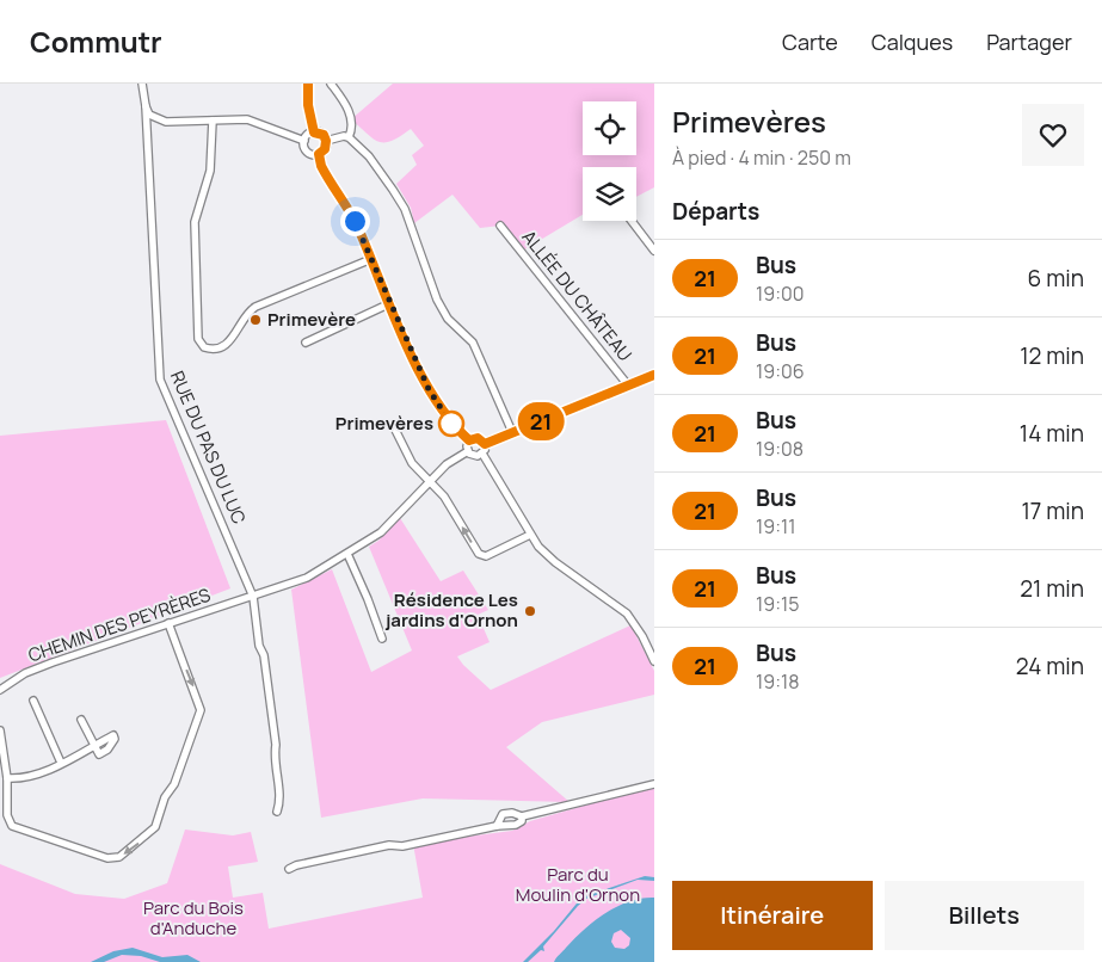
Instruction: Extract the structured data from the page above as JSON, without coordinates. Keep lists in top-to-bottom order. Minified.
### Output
{"streets":{"street":["ALLÉE DU CHÂTEAU","RUE DU PAS DU LUC","CHEMIN DES PEYRÈRES"]},"crossings":[["RUE DU PAS DU LUC","CHEMIN DES PEYRÈRES"]],"parks":["Parc du Moulin d'Ornon","Parc du Bois d'Anduche"],"places":["Primevère","Primevères","Résidence Les jardins d'Ornon"],"lines":["bus line 21"],"page":{"header":"Commutr","nav":["Carte","Calques","Partager"],"on_map":"21","heading":[["Primevères","À pied · 4 min · 250 m"],"Départs"],"list":[{"mark":"21","name":"Bus","note":"19:00","value":"6 min"},{"mark":"21","name":"Bus","note":"19:06","value":"12 min"},{"mark":"21","name":"Bus","note":"19:08","value":"14 min"},{"mark":"21","name":"Bus","note":"19:11","value":"17 min"},{"mark":"21","name":"Bus","note":"19:15","value":"21 min"},{"mark":"21","name":"Bus","note":"19:18","value":"24 min"}],"buttons":["Itinéraire","Billets"]}}
